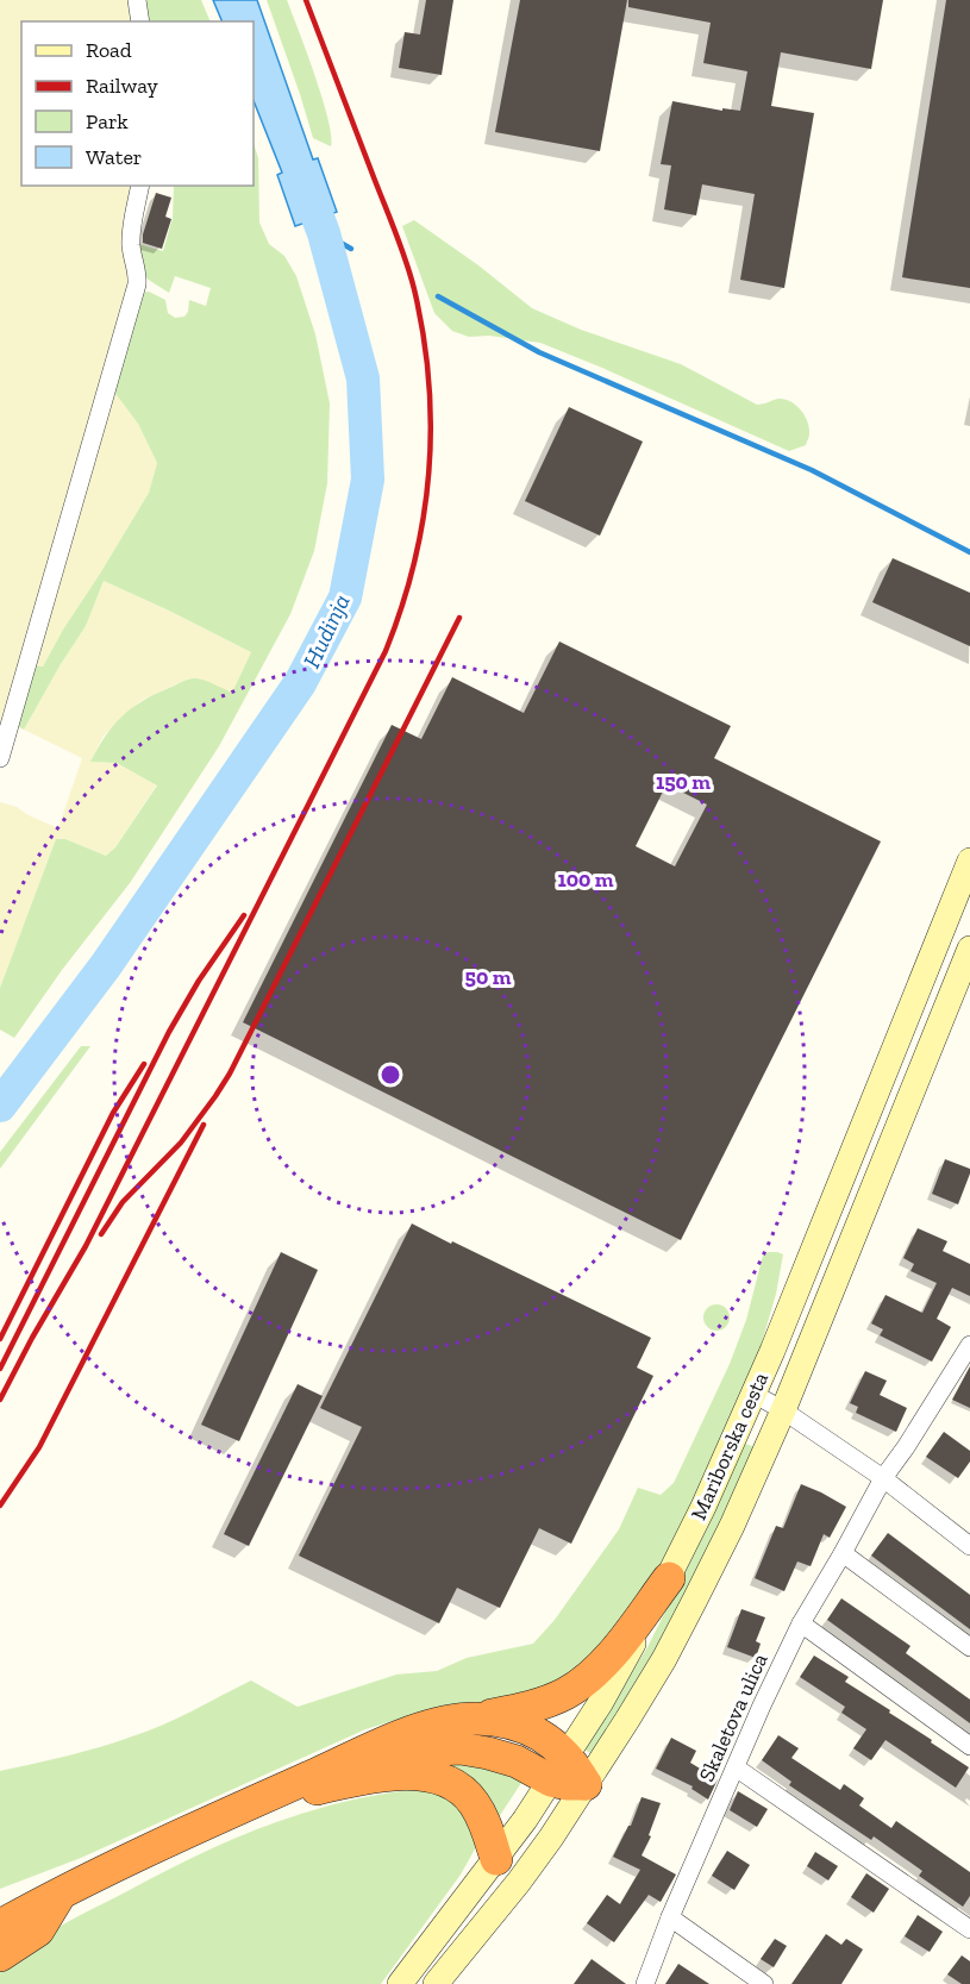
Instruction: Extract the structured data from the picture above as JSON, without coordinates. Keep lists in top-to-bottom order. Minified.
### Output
{"streets":{"main road":["Mariborska cesta"],"street":["Skaletova ulica"]},"water":["Hudinja"],"legend":["Road","Railway","Park","Water"],"rings":["150 m","100 m","50 m"]}
